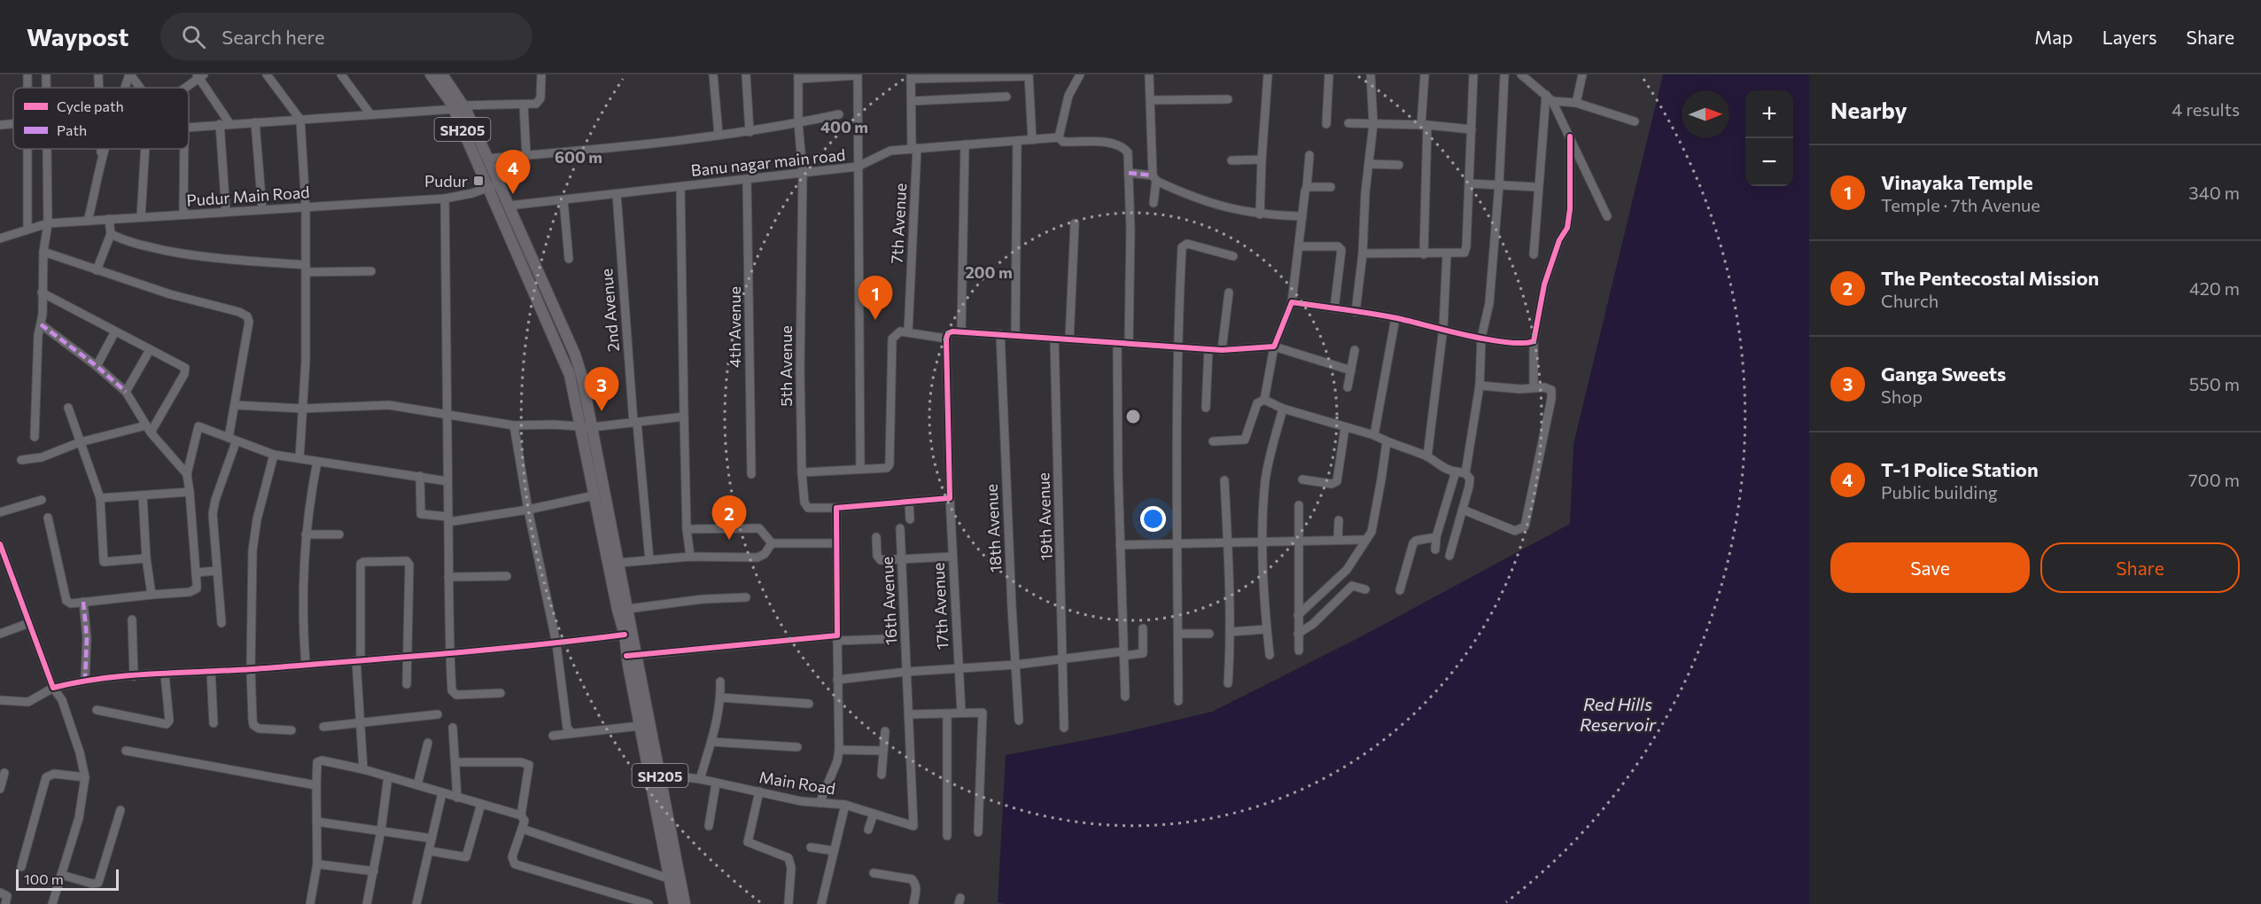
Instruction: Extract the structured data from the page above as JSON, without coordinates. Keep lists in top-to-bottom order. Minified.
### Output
{"streets":{"main road":["SH205"],"street":["Banu nagar main road","Pudur Main Road","7th Avenue","2nd Avenue","4th Avenue","5th Avenue","19th Avenue","18th Avenue","16th Avenue","17th Avenue","Main Road"]},"crossings":[["SH205","Pudur Main Road"],["SH205","Main Road"],["Banu nagar main road","7th Avenue"],["Banu nagar main road","2nd Avenue"],["Banu nagar main road","4th Avenue"],["Banu nagar main road","5th Avenue"],["16th Avenue","Main Road"]],"water":["Red Hills Reservoir"],"places":{"transit":["Pudur"]},"legend":["Cycle path","Path"],"scale_bar":"100 m","north":"right","page":{"header":"Waypost","search":"Search here","nav":["Map","Layers","Share"],"heading":["Nearby","4 results"],"map_buttons":["+","−"],"list":[{"mark":"1","name":"Vinayaka Temple","note":"Temple · 7th Avenue","value":"340 m"},{"mark":"2","name":"The Pentecostal Mission","note":"Church","value":"420 m"},{"mark":"3","name":"Ganga Sweets","note":"Shop","value":"550 m"},{"mark":"4","name":"T-1 Police Station","note":"Public building","value":"700 m"}],"pins":["4","1","3","2"],"buttons":["Save","Share"],"scale":"100 m"},"rings":["400 m","600 m","200 m"]}
